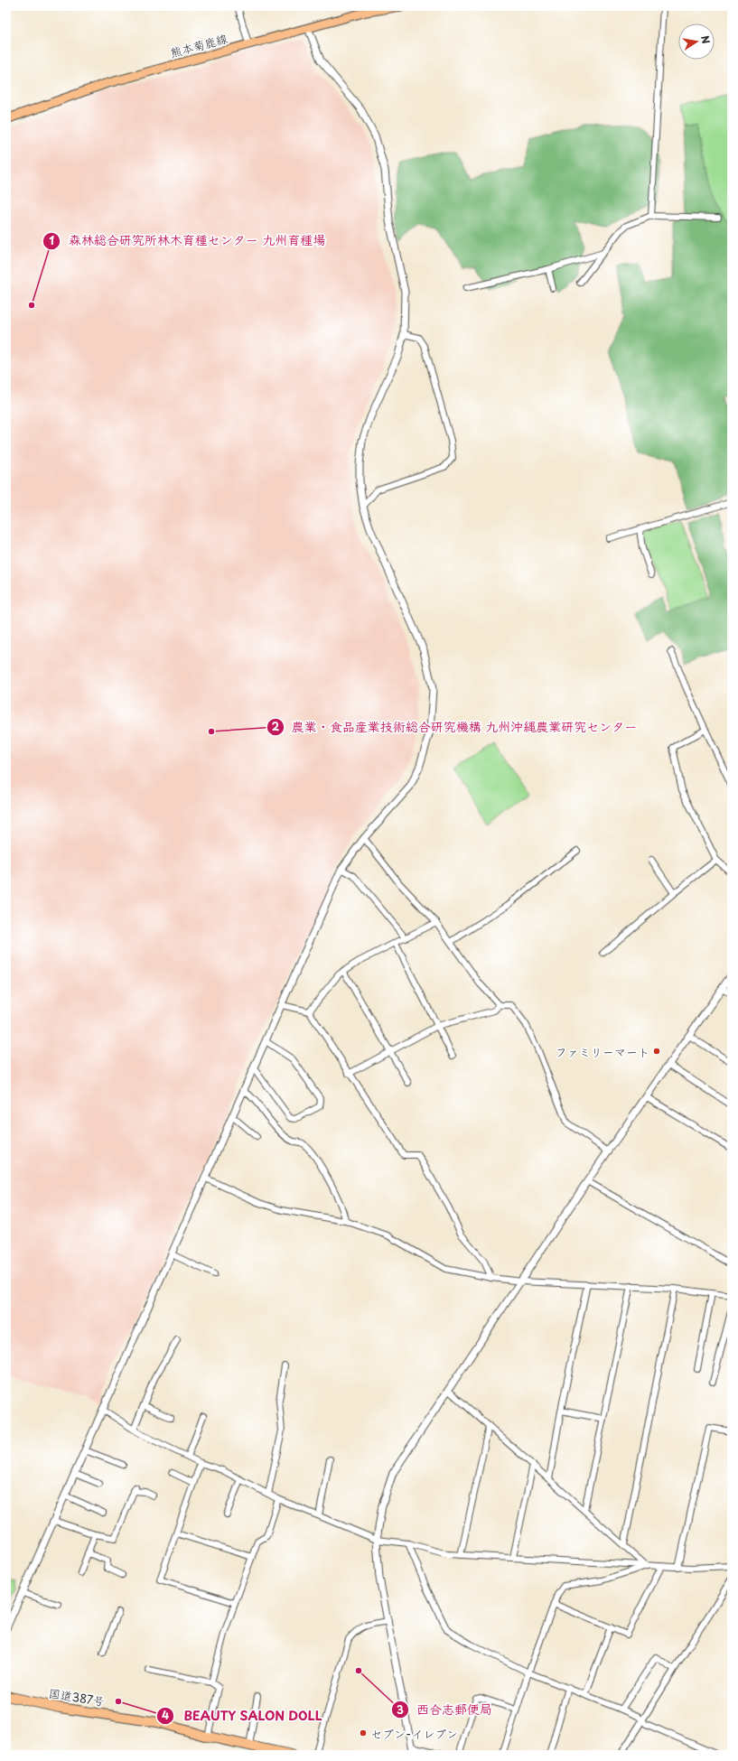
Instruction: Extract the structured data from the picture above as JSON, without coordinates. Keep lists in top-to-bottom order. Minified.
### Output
{"streets":{"highway":["国道387号"],"main road":["熊本菊鹿線"]},"places":["森林総合研究所林木育種センター 九州育種場","農業・食品産業技術総合研究機構 九州沖縄農業研究センター","ファミリーマート","西合志郵便局","BEAUTY SALON DOLL","セブン-イレブン"],"north":"right"}
